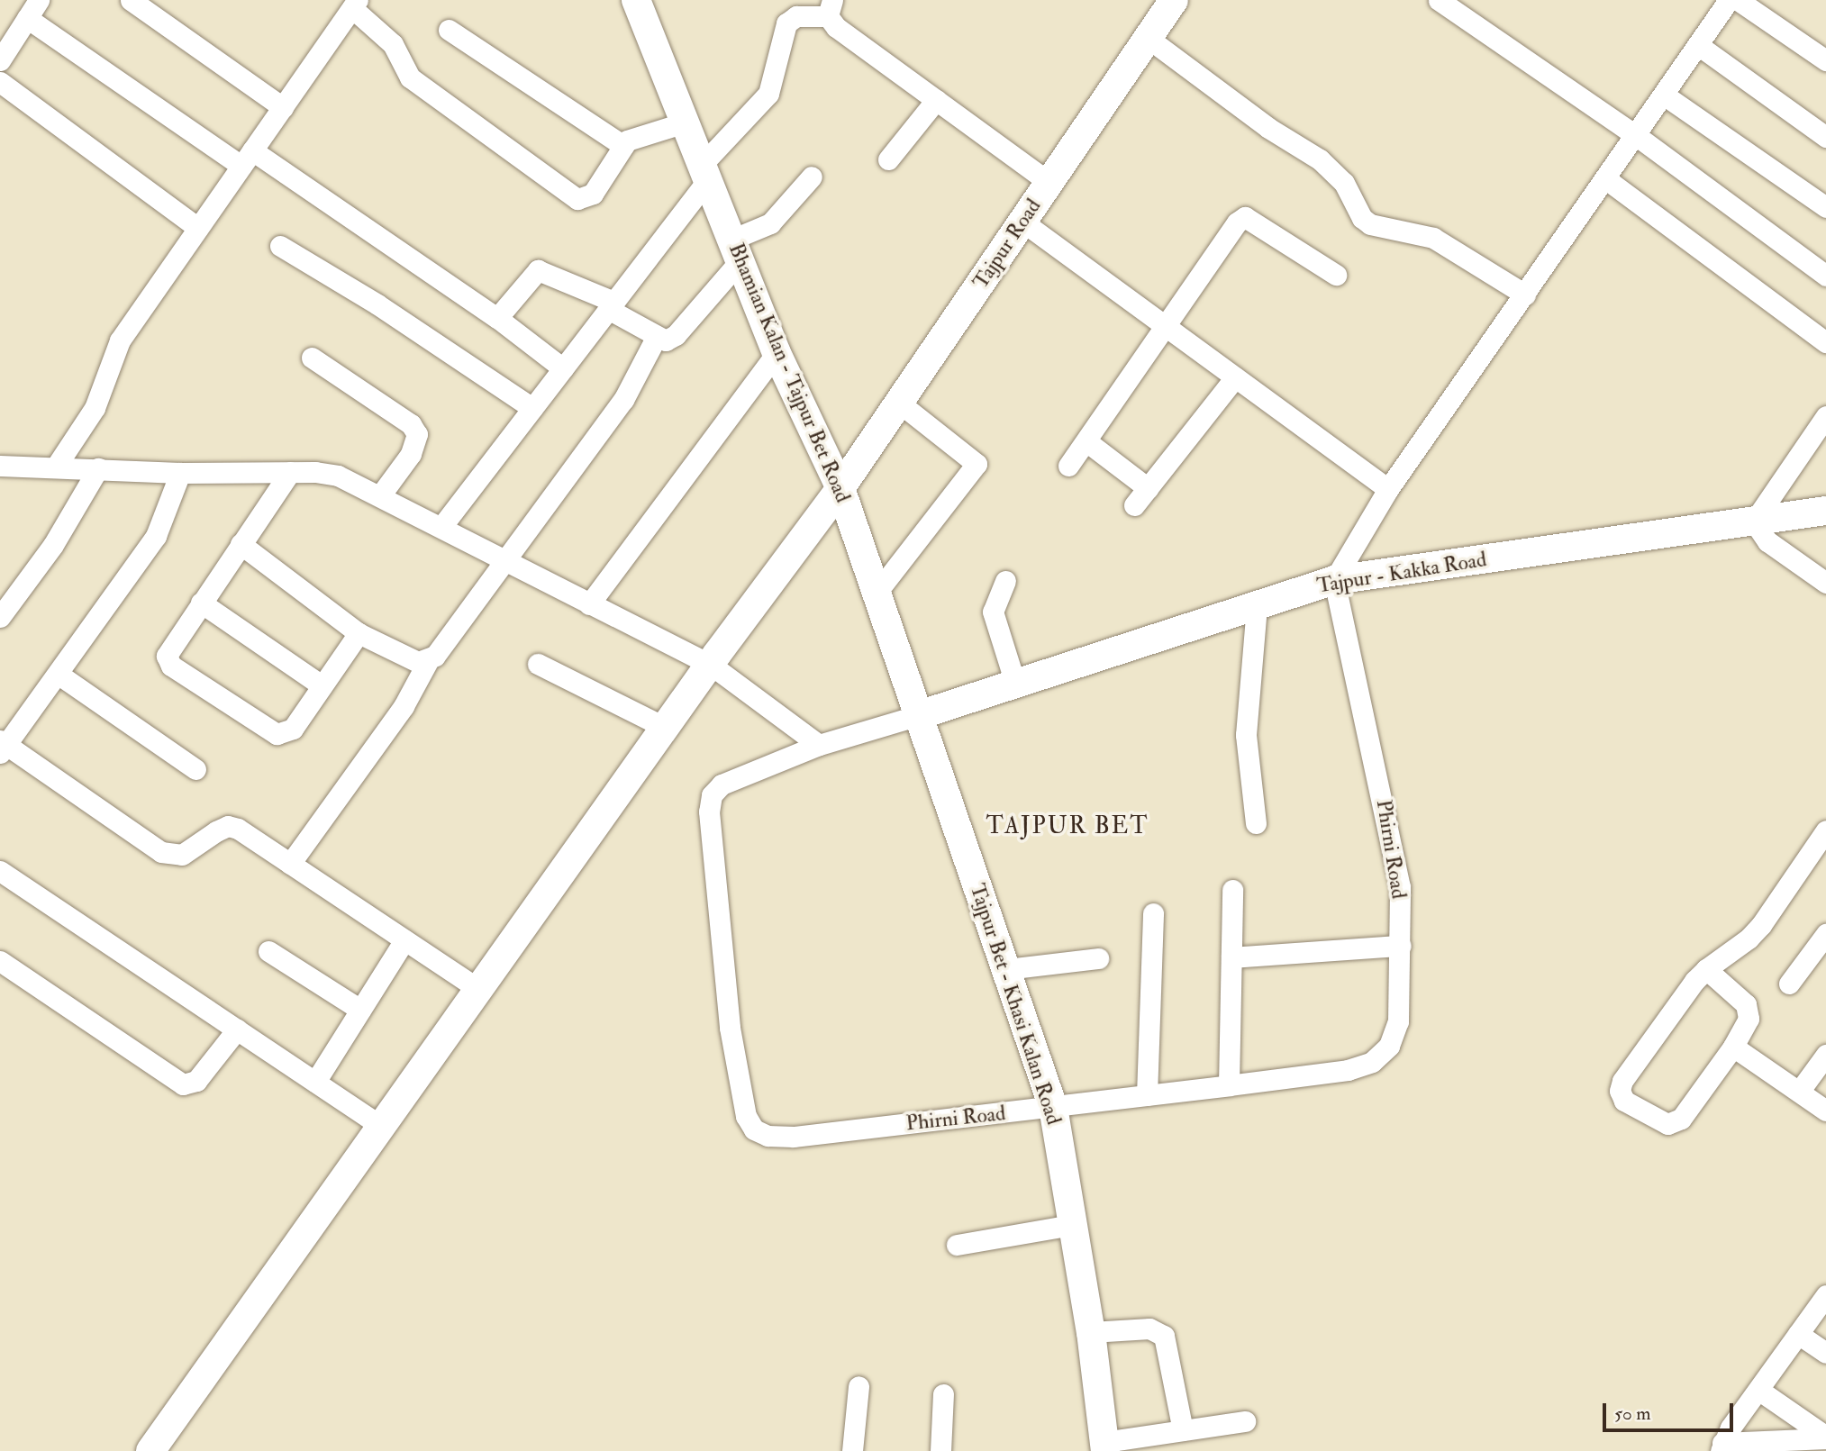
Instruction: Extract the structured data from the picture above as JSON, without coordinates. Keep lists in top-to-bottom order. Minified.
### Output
{"streets":{"street":["Tajpur Road","Bhamian Kalan - Tajpur Bet Road","Tajpur - Kakka Road","Phirni Road","Tajpur Bet - Khasi Kalan Road"]},"crossings":[["Tajpur Road","Bhamian Kalan - Tajpur Bet Road"],["Bhamian Kalan - Tajpur Bet Road","Tajpur - Kakka Road"],["Bhamian Kalan - Tajpur Bet Road","Phirni Road"],["Bhamian Kalan - Tajpur Bet Road","Tajpur Bet - Khasi Kalan Road"],["Tajpur - Kakka Road","Phirni Road"],["Tajpur - Kakka Road","Tajpur Bet - Khasi Kalan Road"],["Phirni Road","Tajpur Bet - Khasi Kalan Road"]],"districts":["TAJPUR BET"],"scale_bar":"50 m"}
